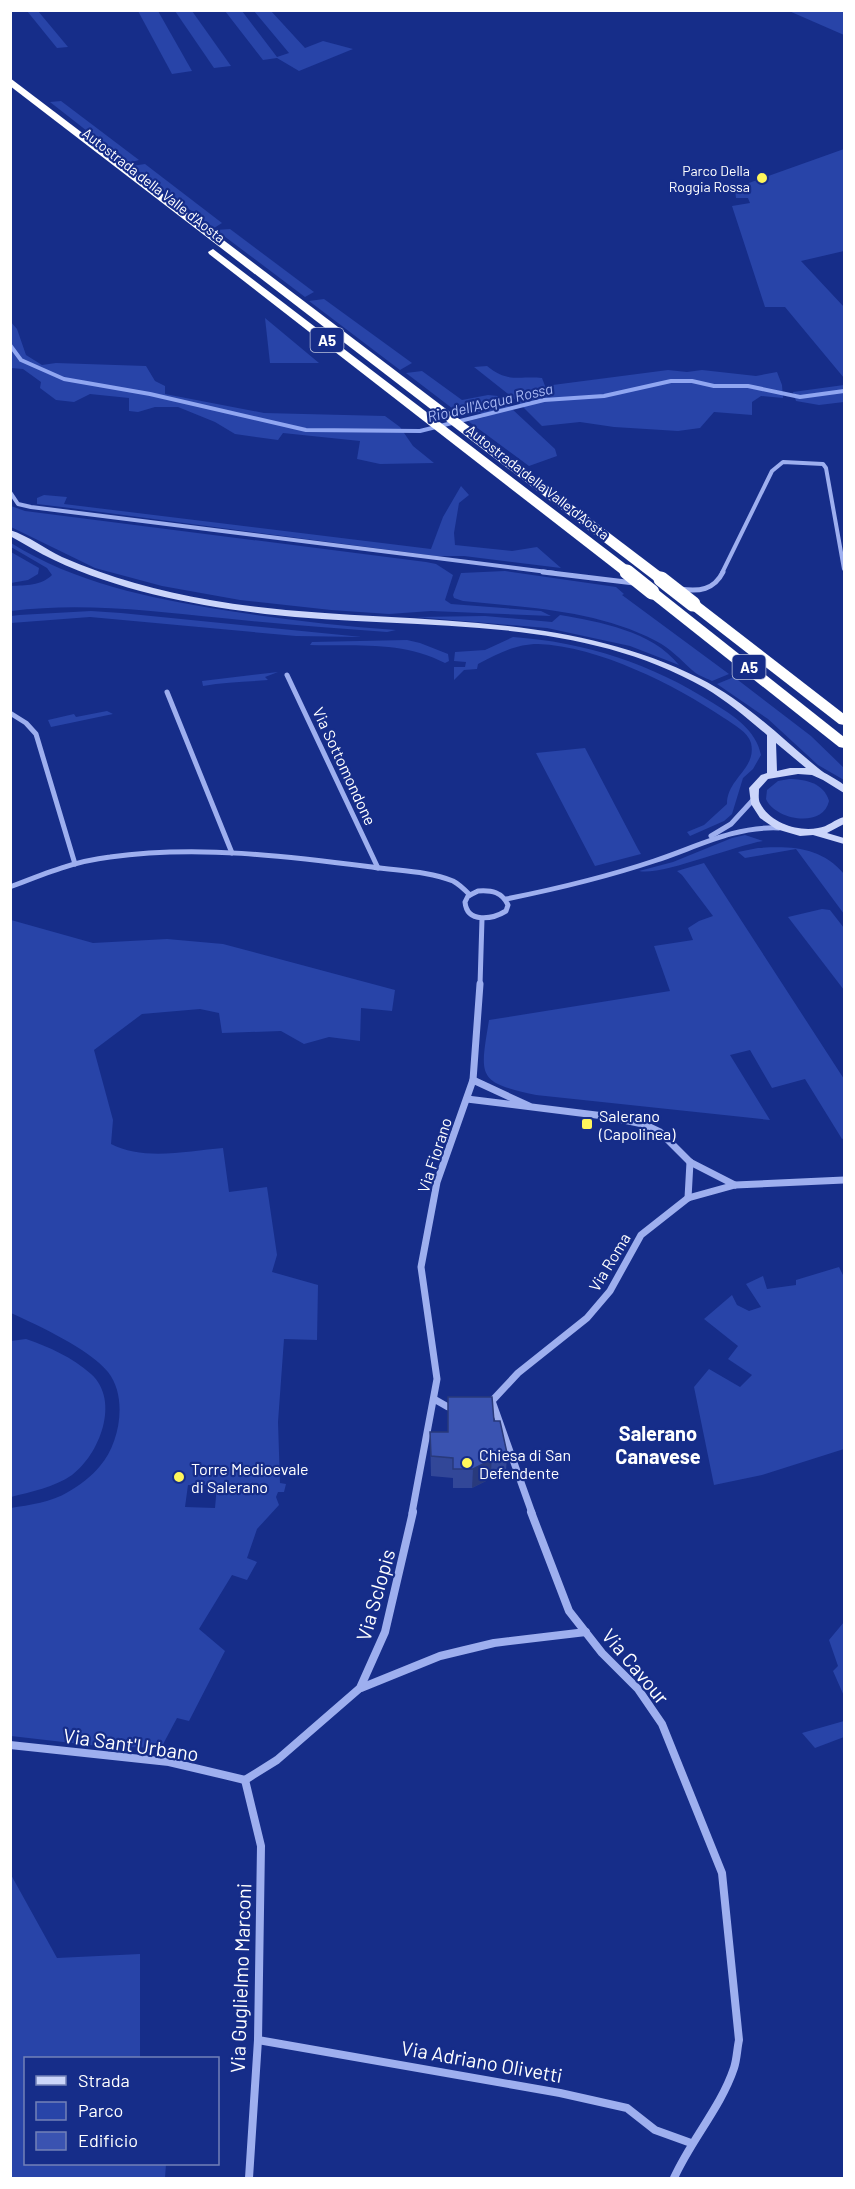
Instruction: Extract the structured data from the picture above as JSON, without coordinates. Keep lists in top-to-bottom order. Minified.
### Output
{"streets":{"highway":["Autostrada della Valle d'Aosta","A5"],"street":["Via Sottomondone","Via Fiorano","Via Roma","Via Sclopis","Via Cavour","Via Sant'Urbano","Via Guglielmo Marconi","Via Adriano Olivetti"]},"crossings":[["Via Fiorano","Via Sclopis"],["Via Roma","Via Cavour"],["Via Sclopis","Via Sant'Urbano"],["Via Sclopis","Via Guglielmo Marconi"],["Via Cavour","Via Adriano Olivetti"],["Via Sant'Urbano","Via Guglielmo Marconi"],["Via Guglielmo Marconi","Via Adriano Olivetti"]],"districts":["Salerano Canavese"],"water":["Rio dell'Acqua Rossa"],"places":{"other":["Parco Della Roggia Rossa","Chiesa di San Defendente","Torre Medioevale di Salerano"],"transit":["Salerano (Capolinea)"]},"legend":["Strada","Parco","Edificio"]}
